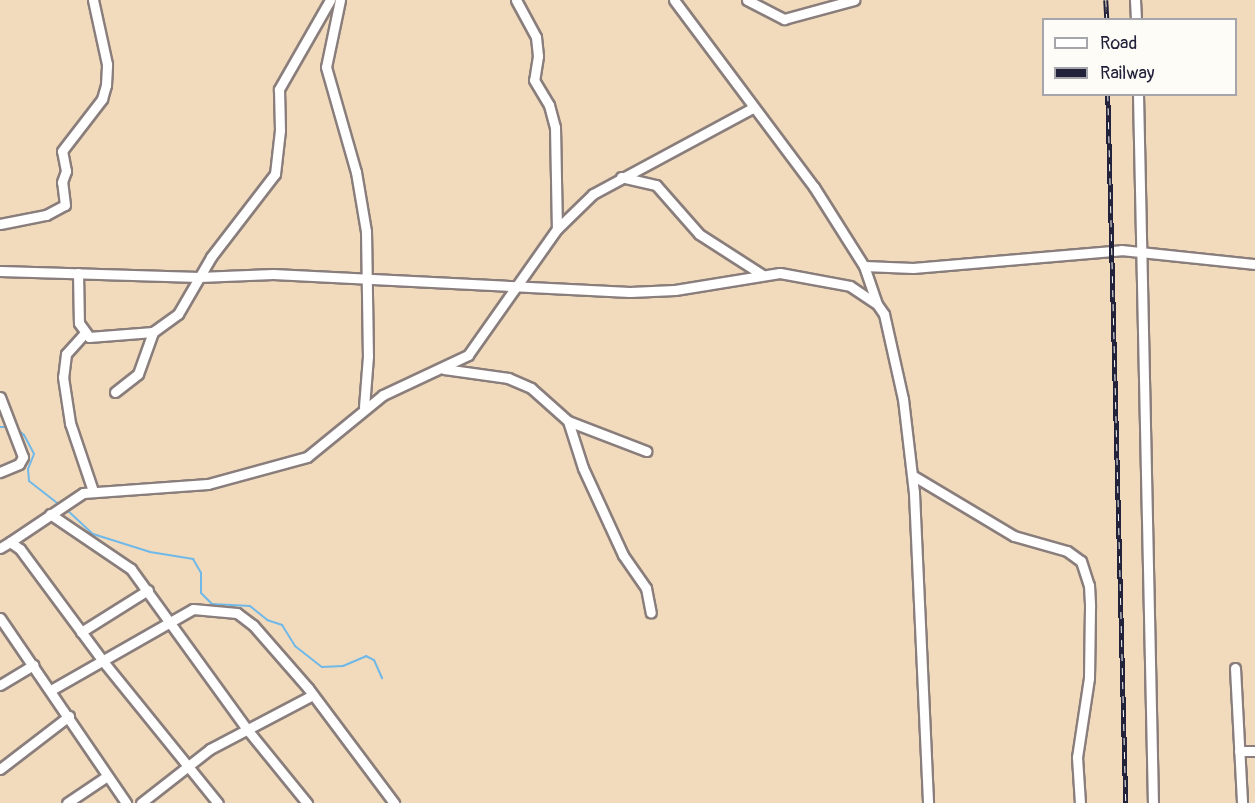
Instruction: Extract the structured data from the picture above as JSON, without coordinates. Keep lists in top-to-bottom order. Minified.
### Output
{"legend":["Road","Railway"]}
